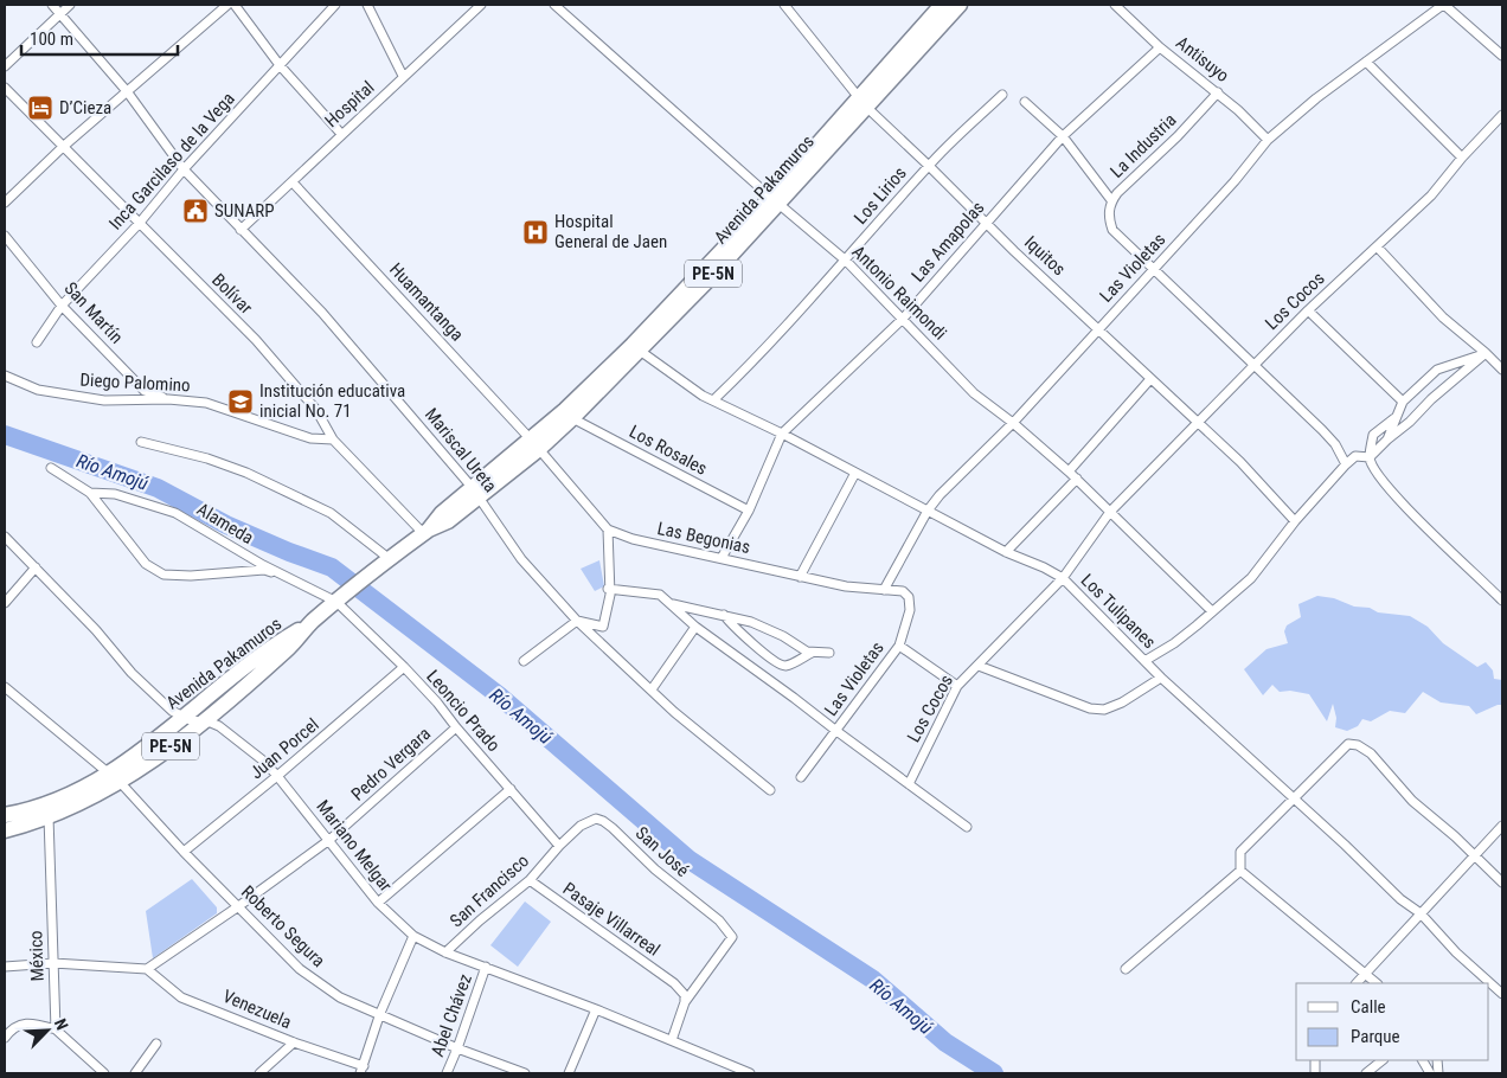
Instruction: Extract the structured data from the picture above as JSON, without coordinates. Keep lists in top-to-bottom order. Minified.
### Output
{"streets":{"highway":["Avenida Pakamuros","PE-5N"],"street":["Antisuyo","Hospital","La Industria","Inca Garcilaso de la Vega","Los Lirios","Las Amapolas","Iquitos","Las Violetas","Antonio Raimondi","Bolívar","Los Cocos","Huamantanga","San Martín","Diego Palomino","Mariscal Ureta","Los Rosales","Alameda","Las Begonias","Los Tulipanes","Leoncio Prado","Juan Porcel","Pedro Vergara","Mariano Melgar","San José","San Francisco","Pasaje Villarreal","Roberto Segura","México","Venezuela","Abel Chávez"]},"crossings":[["Antisuyo","La Industria"],["Antisuyo","Las Amapolas"],["Antisuyo","Las Violetas"],["Hospital","Huamantanga"],["Hospital","Mariscal Ureta"],["La Industria","Las Violetas"],["Inca Garcilaso de la Vega","Bolívar"],["Inca Garcilaso de la Vega","San Martín"],["Inca Garcilaso de la Vega","Mariscal Ureta"],["Avenida Pakamuros","Iquitos"],["Avenida Pakamuros","PE-5N"],["Avenida Pakamuros","Antonio Raimondi"],["Avenida Pakamuros","Bolívar"],["Avenida Pakamuros","Huamantanga"],["Avenida Pakamuros","Mariscal Ureta"],["Avenida Pakamuros","Los Rosales"],["Avenida Pakamuros","Alameda"],["Avenida Pakamuros","Las Begonias"],["Avenida Pakamuros","Los Tulipanes"],["Avenida Pakamuros","Leoncio Prado"],["Avenida Pakamuros","Mariano Melgar"],["Avenida Pakamuros","Roberto Segura"],["Los Lirios","Iquitos"],["Los Lirios","Antonio Raimondi"],["Los Lirios","Los Tulipanes"],["Las Amapolas","Iquitos"],["Las Amapolas","Antonio Raimondi"],["Las Amapolas","Los Rosales"],["Las Amapolas","Las Begonias"],["Las Amapolas","Los Tulipanes"],["Iquitos","Las Violetas"],["Iquitos","Los Cocos"],["Las Violetas","Antonio Raimondi"],["Las Violetas","Las Begonias"],["Las Violetas","Los Tulipanes"],["PE-5N","Alameda"],["PE-5N","Leoncio Prado"],["PE-5N","Mariano Melgar"],["PE-5N","Roberto Segura"],["PE-5N","México"],["Antonio Raimondi","Los Cocos"],["Bolívar","Diego Palomino"],["Los Cocos","Los Tulipanes"],["Huamantanga","Las Begonias"],["San Martín","Diego Palomino"],["Alameda","Leoncio Prado"],["Leoncio Prado","Juan Porcel"],["Leoncio Prado","Pedro Vergara"],["Leoncio Prado","San Francisco"],["Juan Porcel","Mariano Melgar"],["Juan Porcel","Roberto Segura"],["Pedro Vergara","Mariano Melgar"],["Pedro Vergara","Roberto Segura"],["Pedro Vergara","Venezuela"],["Mariano Melgar","San Francisco"],["Mariano Melgar","Abel Chávez"],["San José","San Francisco"],["San José","Pasaje Villarreal"],["San Francisco","Pasaje Villarreal"],["Roberto Segura","Abel Chávez"]],"water":["Río Amojú"],"places":{"hotel":["D’Cieza"],"public building":["SUNARP"],"hospital":["Hospital General de Jaen"],"school or university":["Institución educativa inicial No. 71"]},"legend":["Calle","Parque"],"scale_bar":"100 m","north":"top right"}
